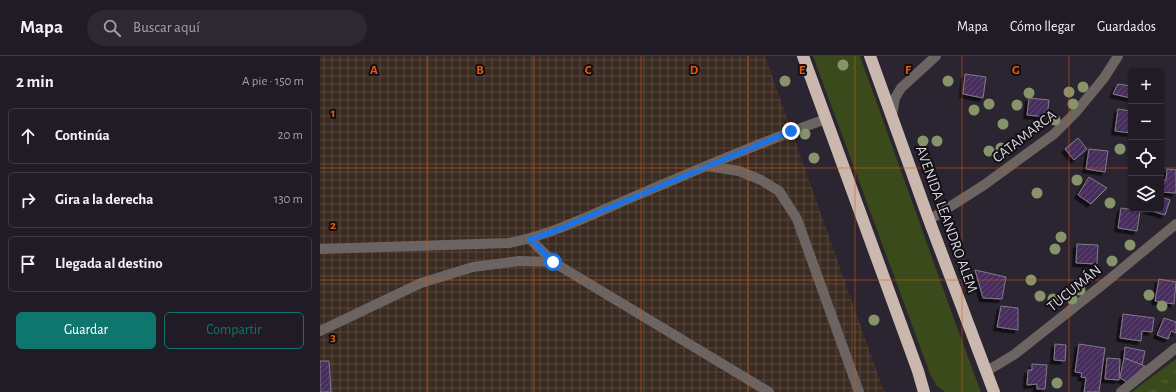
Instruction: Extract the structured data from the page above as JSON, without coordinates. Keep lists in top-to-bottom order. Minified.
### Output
{"streets":{"highway":["AVENIDA LEANDRO ALEM"],"street":["CATAMARCA","TUCUMÁN"]},"crossings":[["CATAMARCA","AVENIDA LEANDRO ALEM"],["AVENIDA LEANDRO ALEM","TUCUMÁN"]],"page":{"header":"Mapa","search":"Buscar aquí","nav":["Mapa","Cómo llegar","Guardados"],"heading":["2 min","A pie · 150 m"],"map_buttons":["+","−"],"list":[["Continúa","20 m"],["Gira a la derecha","130 m"],"Llegada al destino"],"buttons":["Guardar","Compartir"]},"grid":{"columns":["A","B","C","D","E","F","G"],"rows":["1","2","3"]}}
